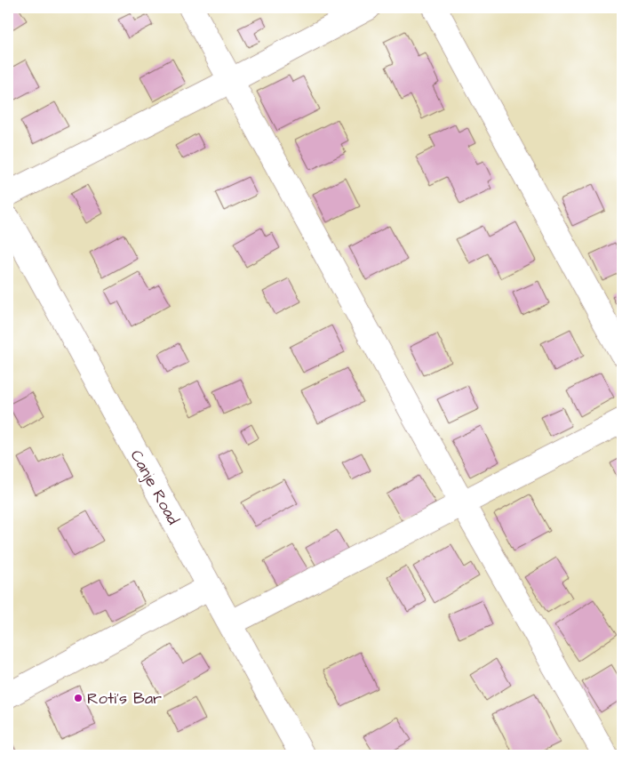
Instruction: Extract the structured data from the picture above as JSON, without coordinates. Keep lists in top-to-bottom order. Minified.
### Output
{"streets":{"street":["Canje Road"]},"places":["Roti's Bar"]}
